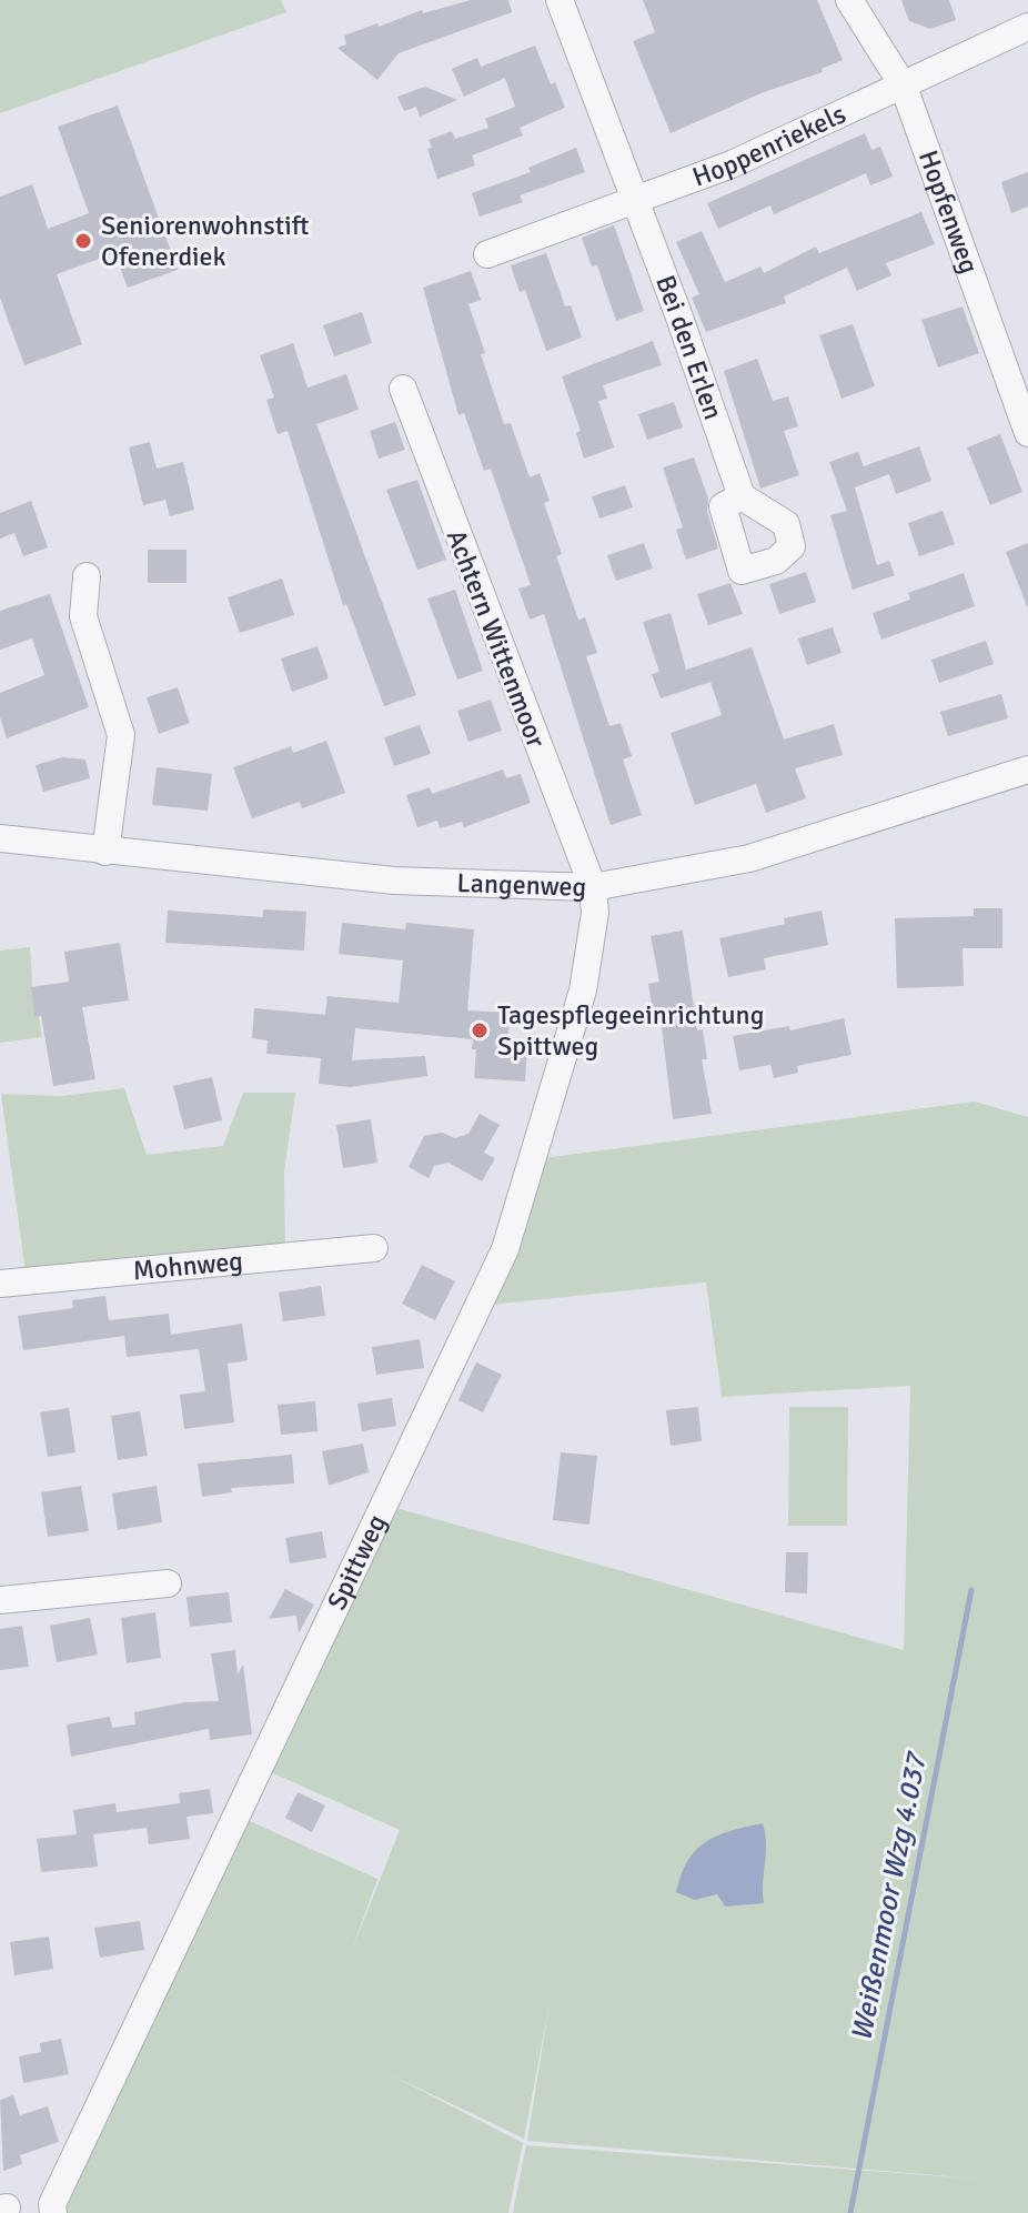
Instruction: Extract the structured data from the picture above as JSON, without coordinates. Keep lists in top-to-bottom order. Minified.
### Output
{"streets":{"street":["Hoppenriekels","Hopfenweg","Bei den Erlen","Achtern Wittenmoor","Langenweg","Mohnweg","Spittweg"]},"crossings":[["Hoppenriekels","Hopfenweg"],["Hoppenriekels","Bei den Erlen"],["Achtern Wittenmoor","Langenweg"],["Achtern Wittenmoor","Spittweg"],["Langenweg","Spittweg"]],"water":["Weißenmoor Wzg 4.037"],"places":["Seniorenwohnstift Ofenerdiek","Tagespflegeeinrichtung Spittweg"]}
